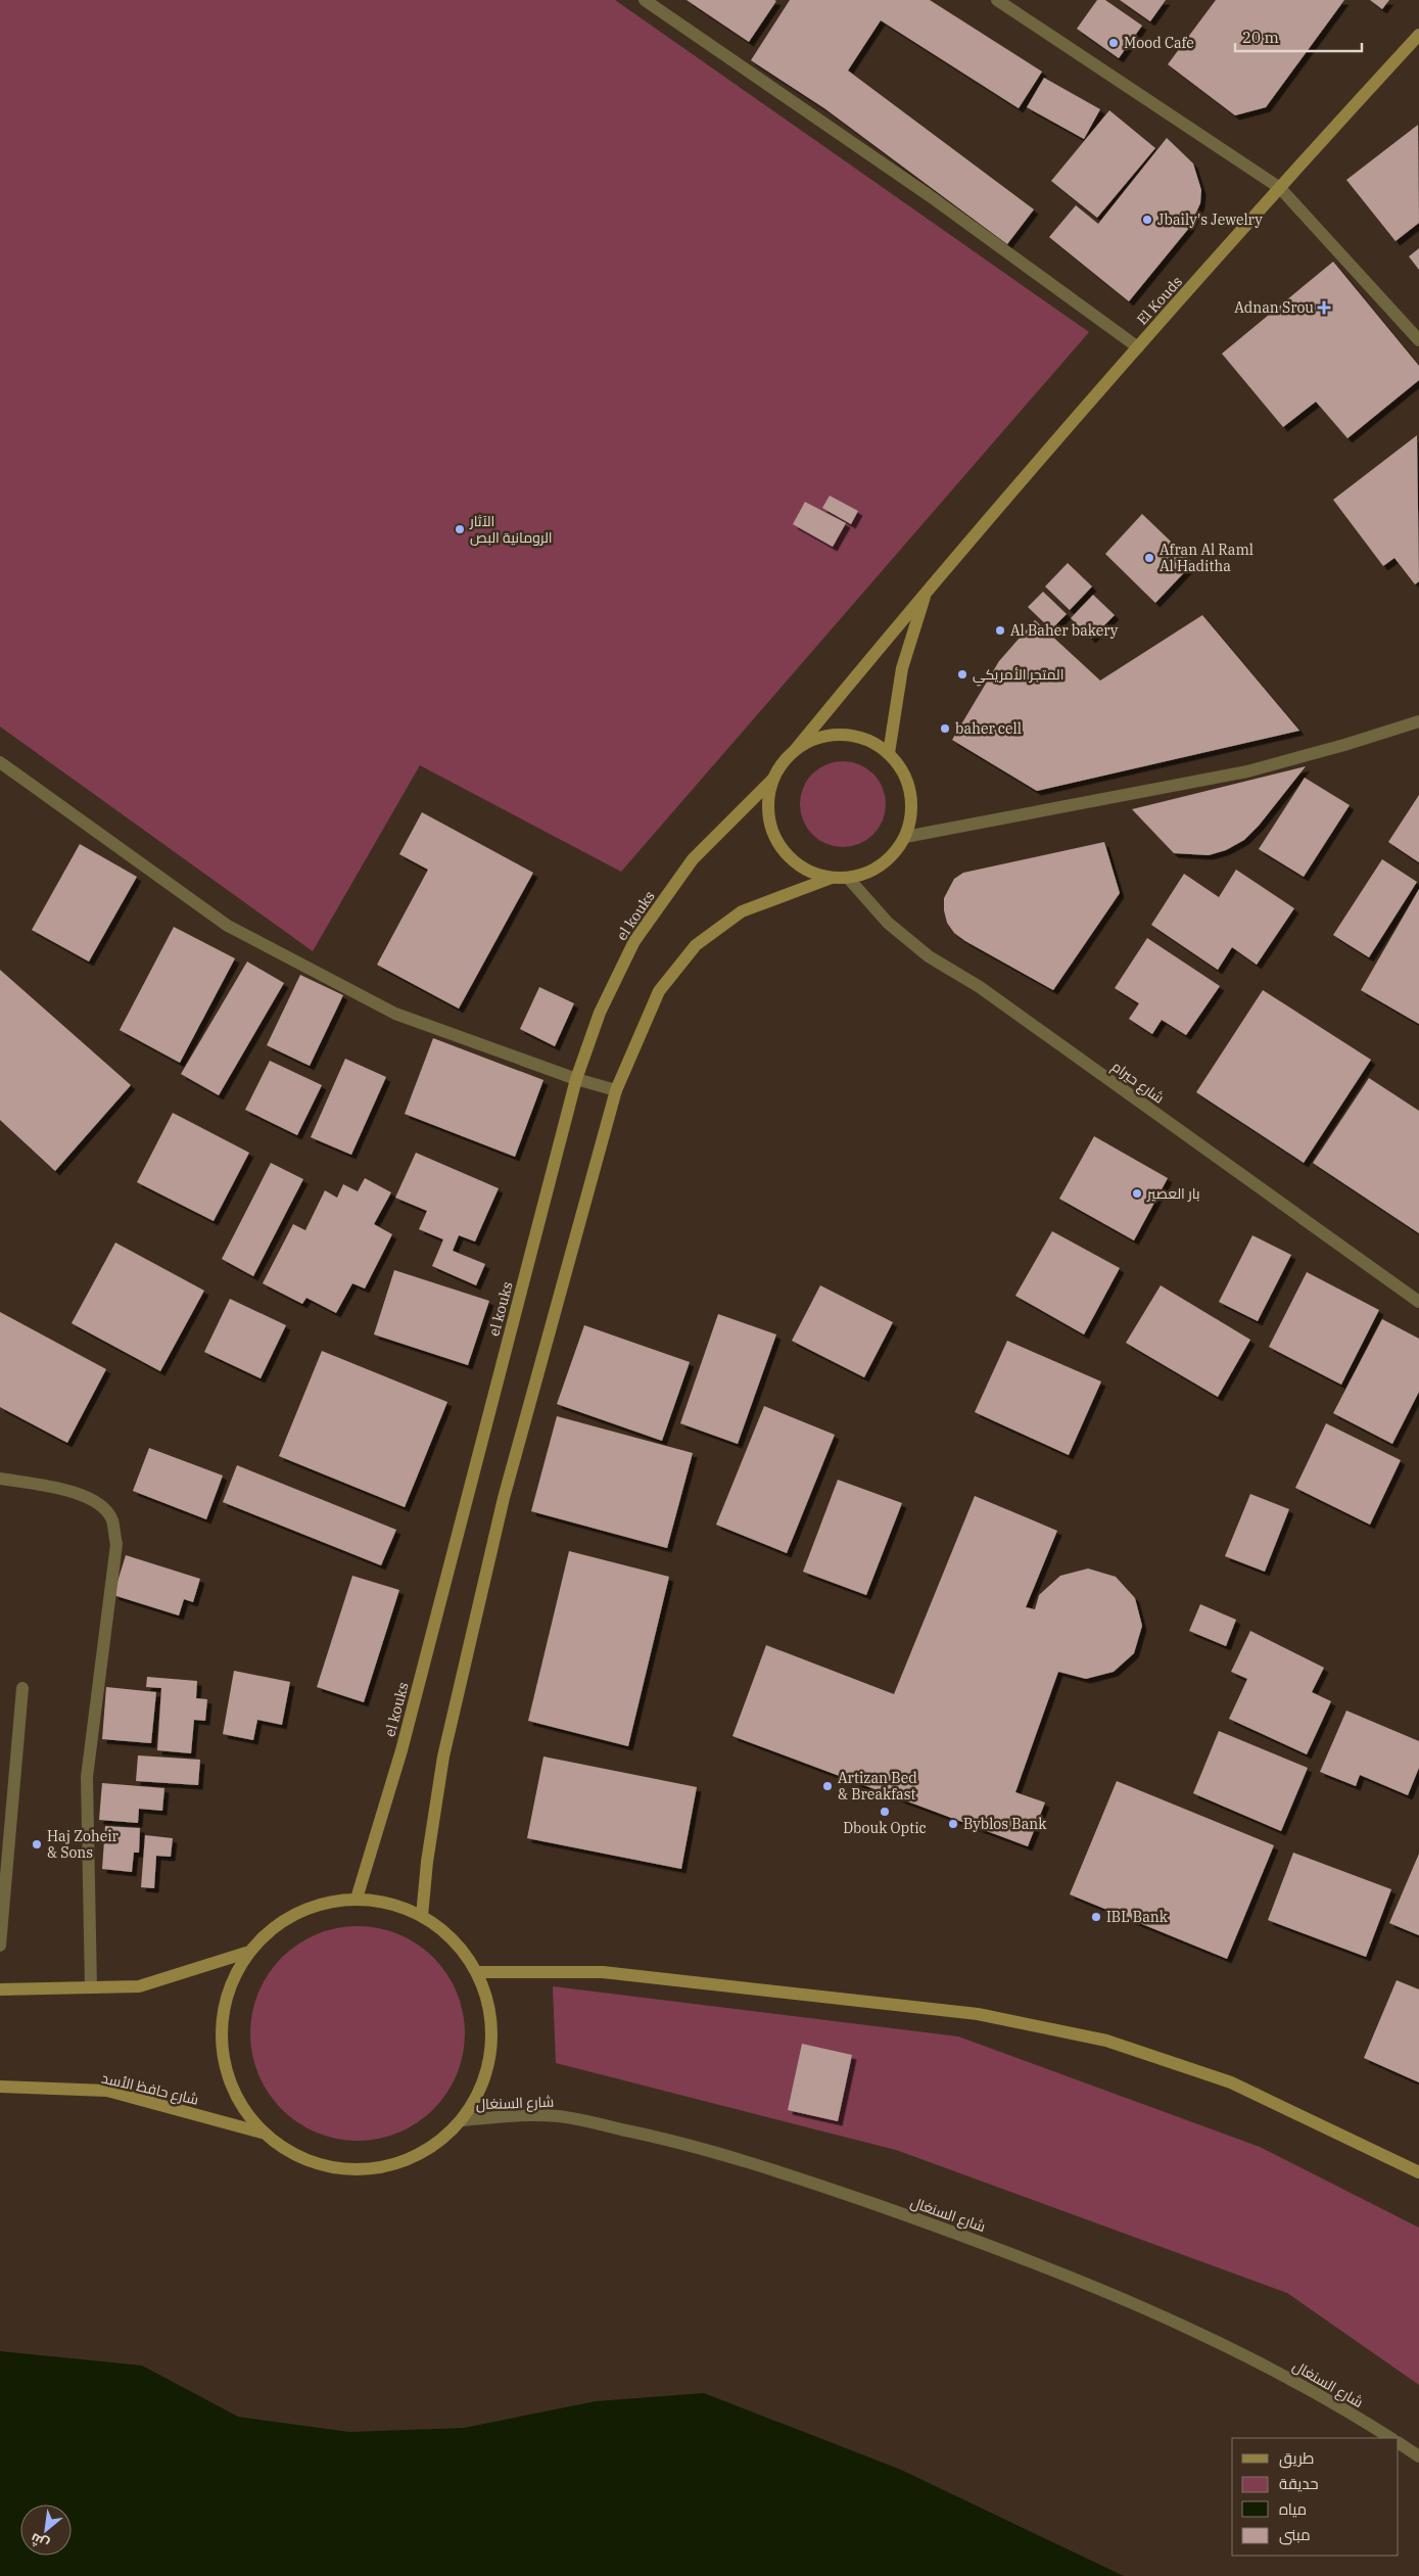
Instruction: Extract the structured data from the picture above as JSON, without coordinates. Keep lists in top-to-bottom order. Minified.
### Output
{"streets":{"main road":["El Kouds","el kouks","شارع حافظ الأسد"],"street":["شارع حيرام","شارع السنغال"]},"crossings":[["El Kouds","el kouks"],["El Kouds","شارع حيرام"],["el kouks","شارع حيرام"]],"places":{"other":["Mood Cafe","Jbaily's Jewelry","الآثار الرومانية البص","Afran Al Raml Al Haditha","Al Baher bakery","المتجر الأمريكي","baher cell","بار العصير","Artizan Bed & Breakfast","Dbouk Optic","Byblos Bank","Haj Zoheir & Sons","IBL Bank"],"health":["Adnan Srou"]},"legend":["طريق","حديقة","مياه","مبنى"],"scale_bar":"20 m","north":"bottom left"}
